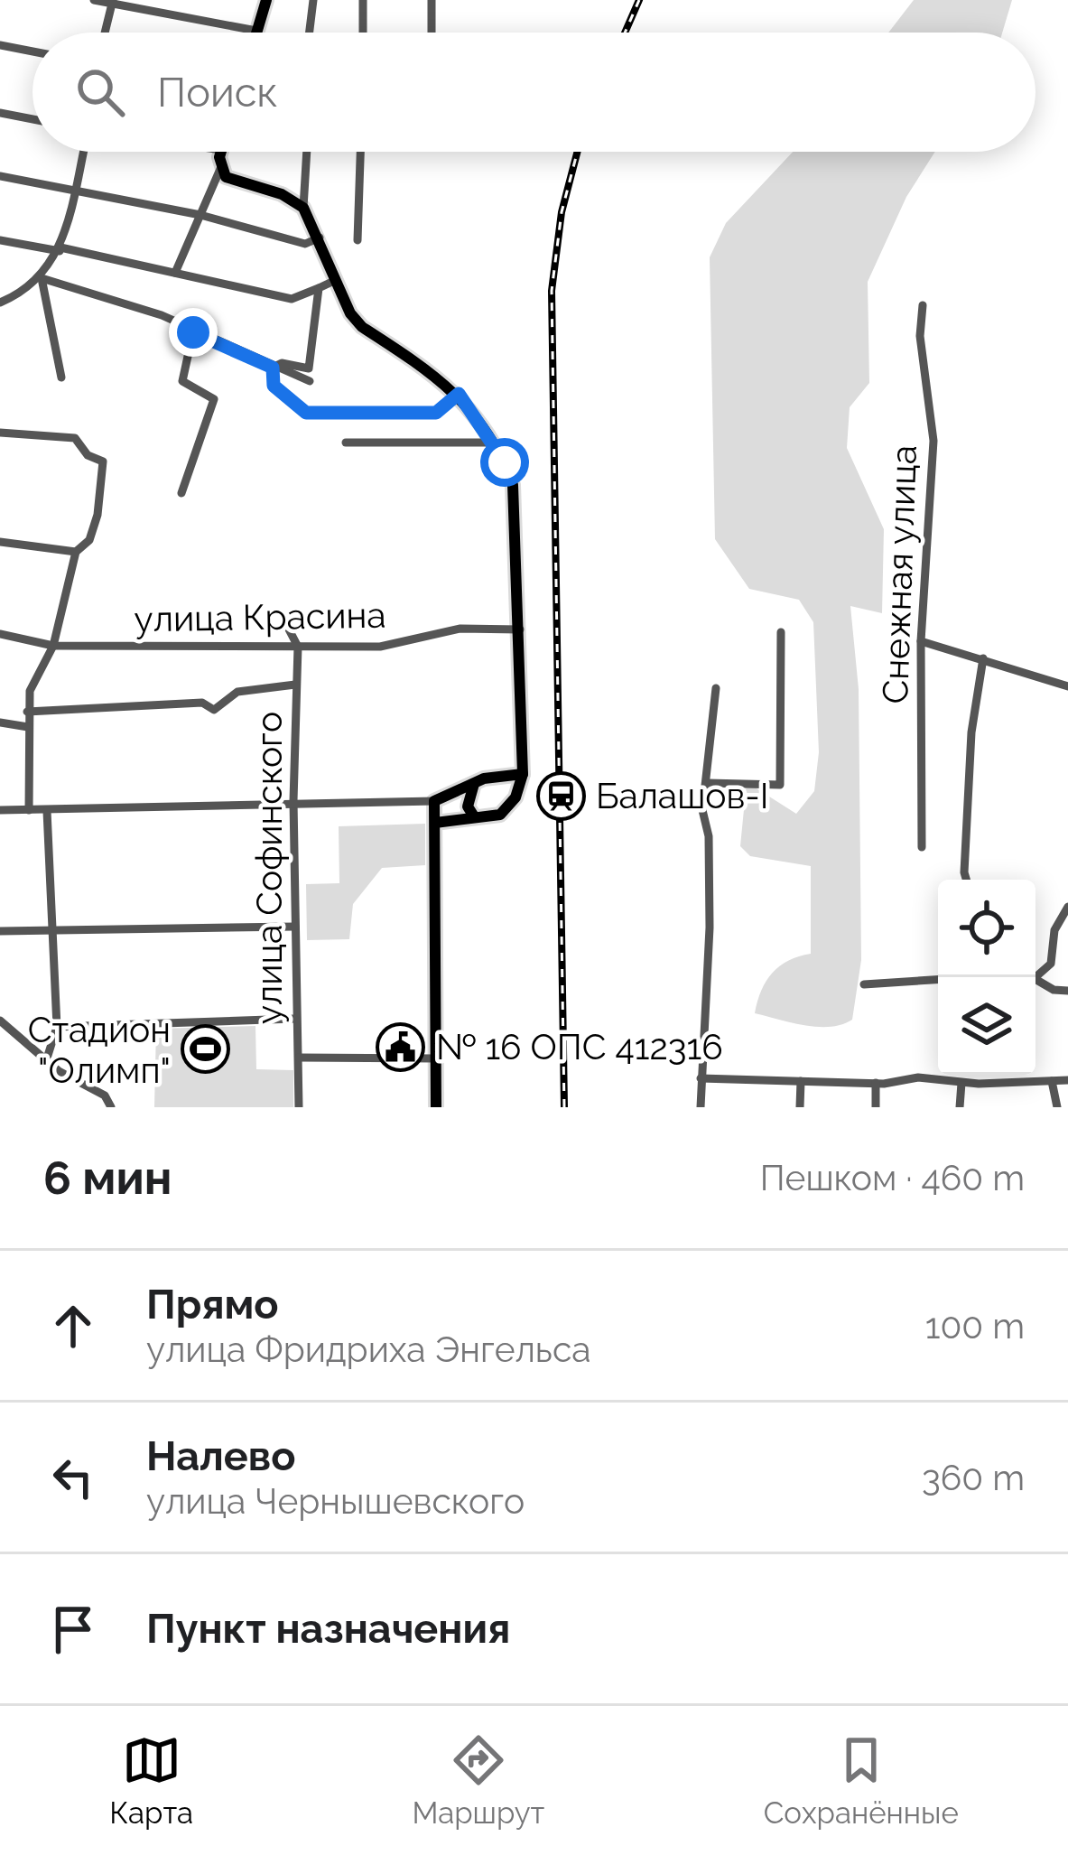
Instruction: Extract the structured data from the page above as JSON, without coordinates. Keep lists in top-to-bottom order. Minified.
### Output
{"streets":{"street":["Снежная улица","улица Красина","улица Софинского"]},"crossings":[["улица Красина","улица Софинского"]],"places":{"station":["Балашов-I"],"public building":["№ 16 ОПС 412316"],"sports":["Стадион \"Олимп\""]},"page":{"search":"Поиск","heading":["6 мин","Пешком · 460 m"],"list":[["Прямо","улица Фридриха Энгельса","100 m"],["Налево","улица Чернышевского","360 m"],"Пункт назначения"],"nav":["Карта","Маршрут","Сохранённые"]}}
